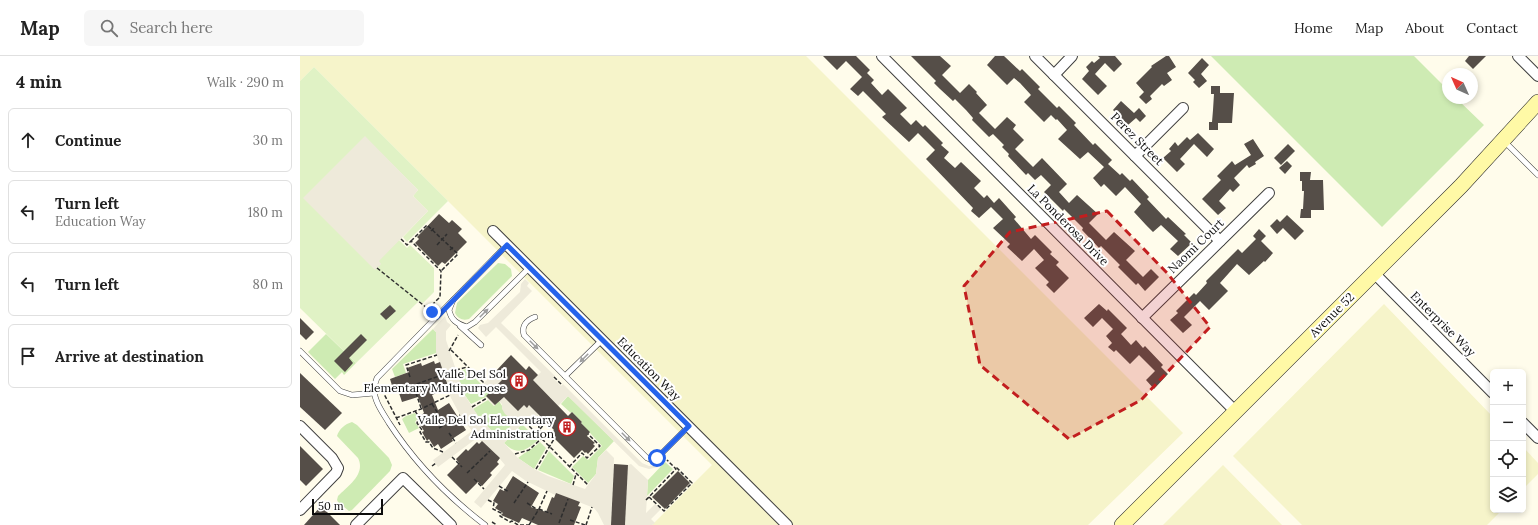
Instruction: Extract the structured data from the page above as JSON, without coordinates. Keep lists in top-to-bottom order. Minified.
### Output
{"streets":{"main road":["Avenue 52"],"street":["Perez Street","La Ponderosa Drive","Naomi Court","Enterprise Way","Education Way"]},"crossings":[["Perez Street","Naomi Court"],["La Ponderosa Drive","Naomi Court"],["La Ponderosa Drive","Avenue 52"],["Avenue 52","Enterprise Way"]],"places":{"building":["Valle Del Sol Elementary Multipurpose","Valle Del Sol Elementary Administration"]},"scale_bar":"50 m","north":"top left","page":{"header":"Map","search":"Search here","nav":["Home","Map","About","Contact"],"heading":["4 min","Walk · 290 m"],"list":[["Continue","30 m"],["Turn left","Education Way","180 m"],["Turn left","80 m"],"Arrive at destination"],"map_buttons":["+","−"],"scale":"50 m"}}
